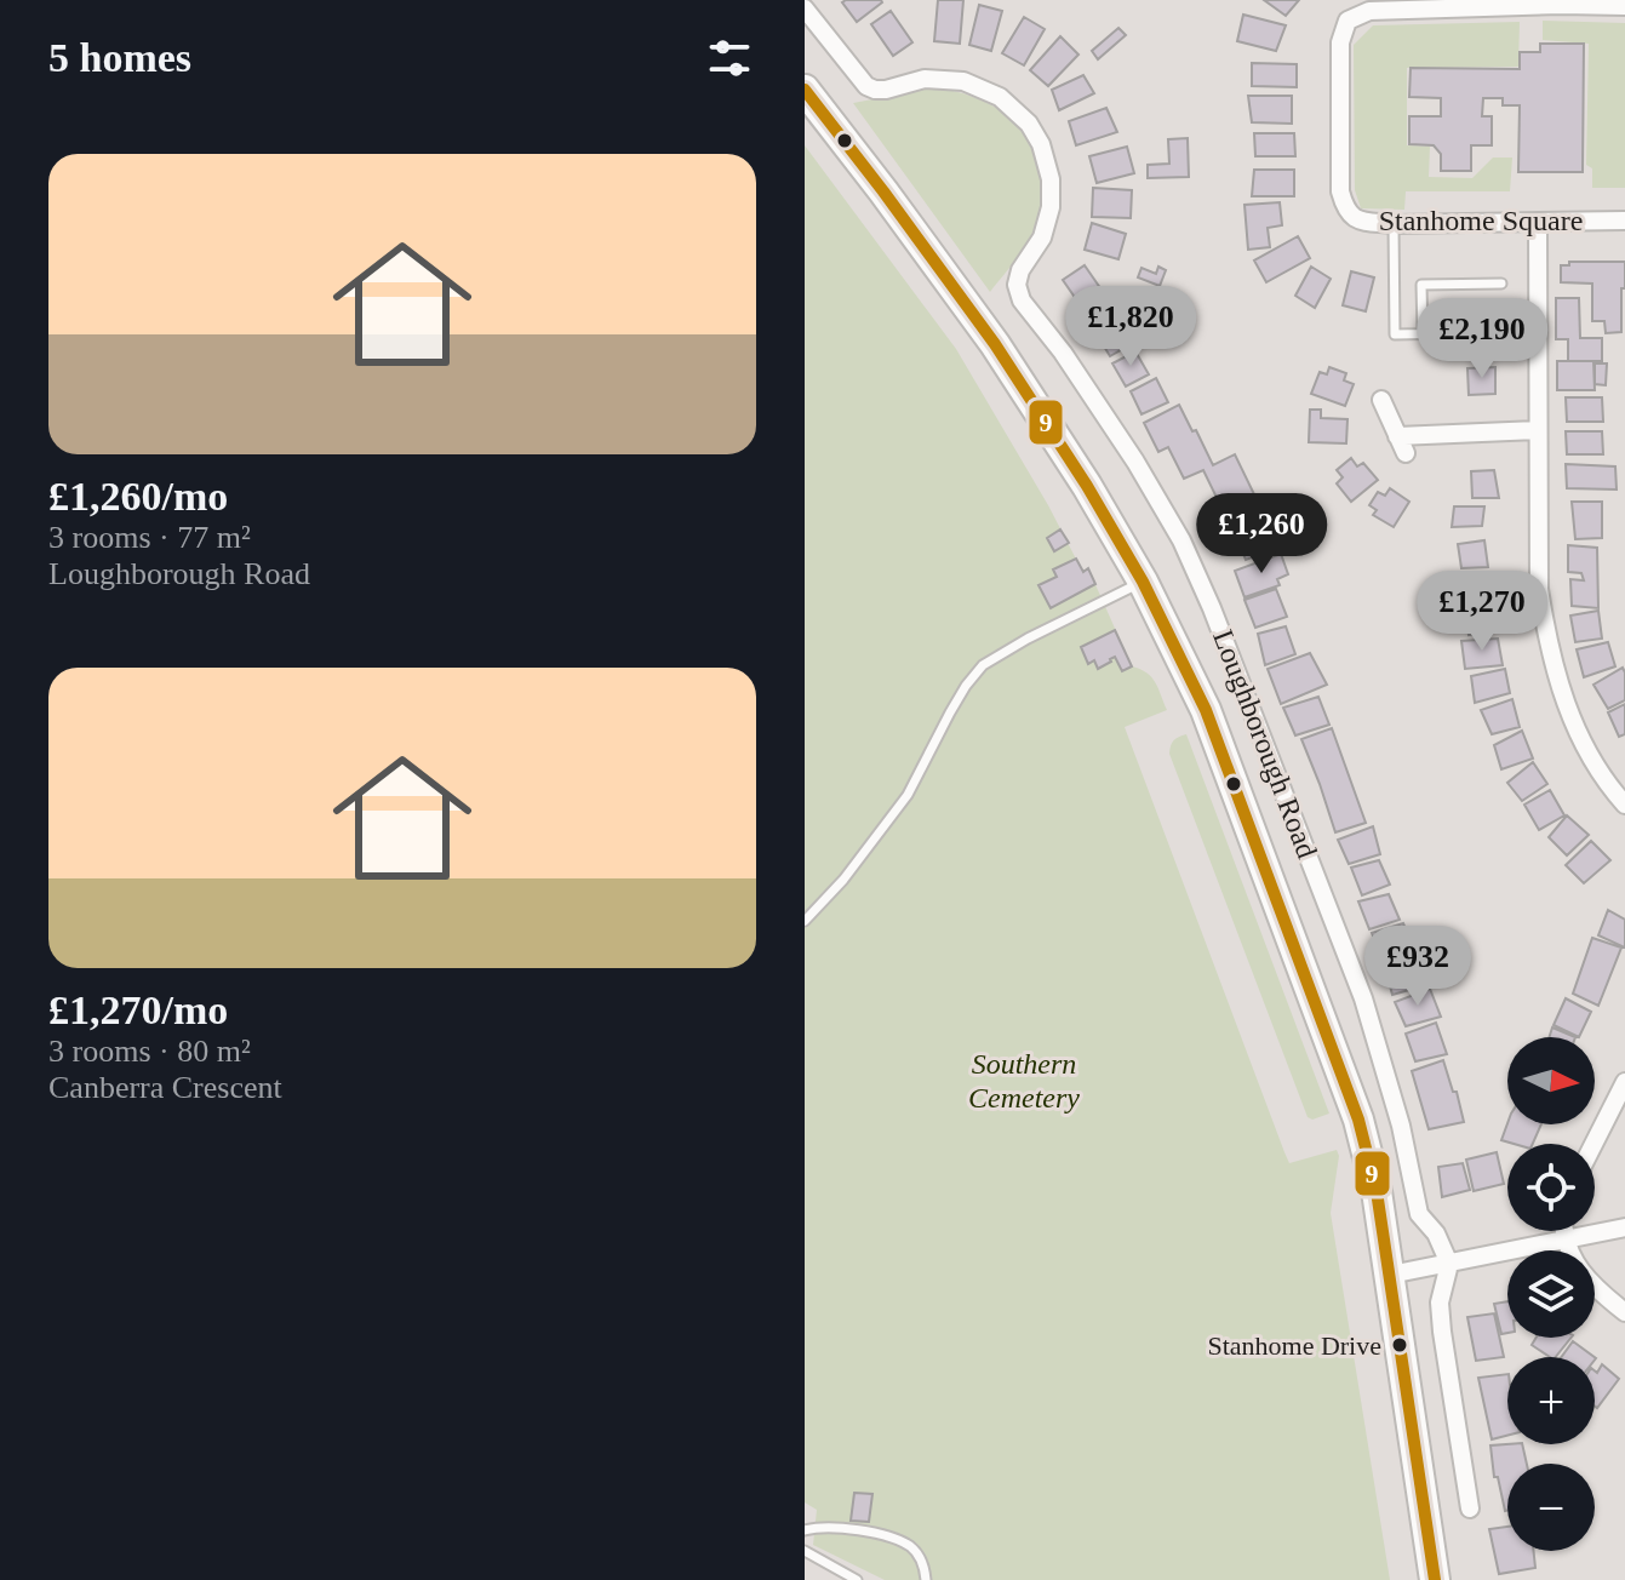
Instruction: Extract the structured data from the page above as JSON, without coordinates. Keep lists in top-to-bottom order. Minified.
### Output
{"streets":{"main road":["Loughborough Road"],"street":["Stanhome Square"]},"parks":["Southern Cemetery"],"places":["Stanhome Drive"],"lines":["transit line 9"],"north":"right","page":{"heading":"5 homes","list":[{"name":"£1,260/mo","note":"3 rooms · 77 m² · Loughborough Road"},{"name":"£1,270/mo","note":"3 rooms · 80 m² · Canberra Crescent"}],"price":["£1,820","£2,190","£1,260","£1,270","£932"],"map_buttons":["+","−"]}}
